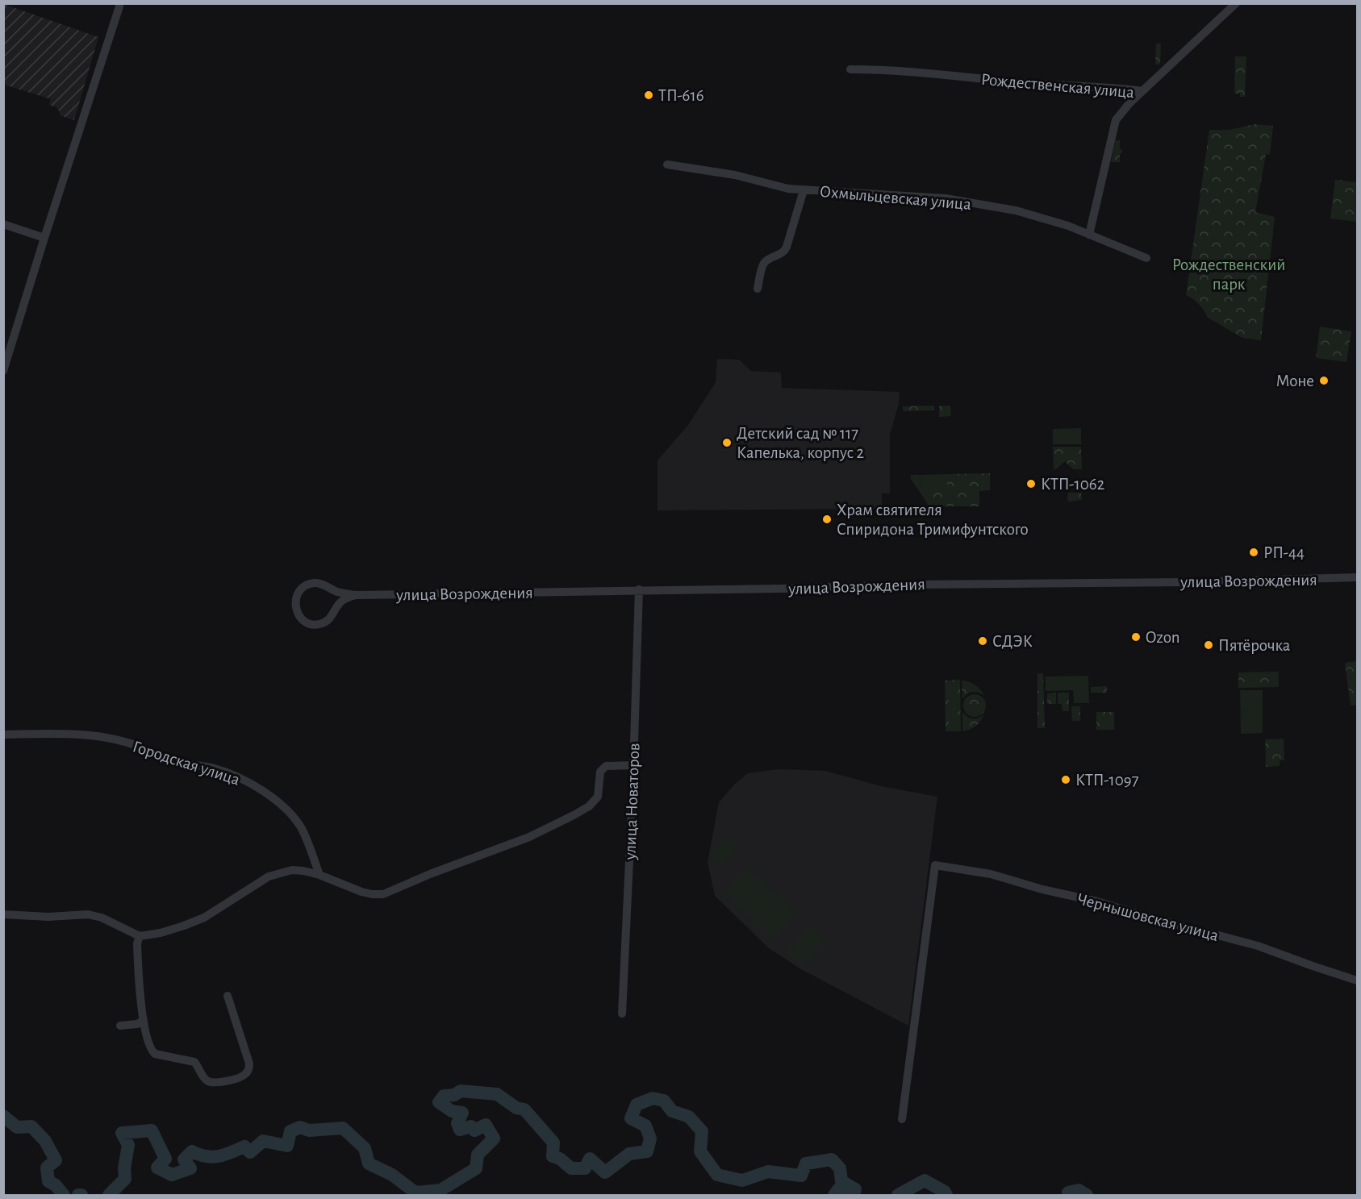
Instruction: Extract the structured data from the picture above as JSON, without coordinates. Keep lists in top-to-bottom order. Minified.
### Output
{"streets":{"street":["Рождественская улица","Охмыльцевская улица","улица Возрождения","Городская улица","улица Новаторов","Чернышовская улица"]},"crossings":[["Рождественская улица","Охмыльцевская улица"],["улица Возрождения","улица Новаторов"]],"parks":["Рождественский парк"],"places":["ТП-616","Моне","Детский сад № 117 Капелька, корпус 2","КТП-1062","Храм святителя Спиридона Тримифунтского","РП-44","Ozon","СДЭК","Пятёрочка","КТП-1097"]}
